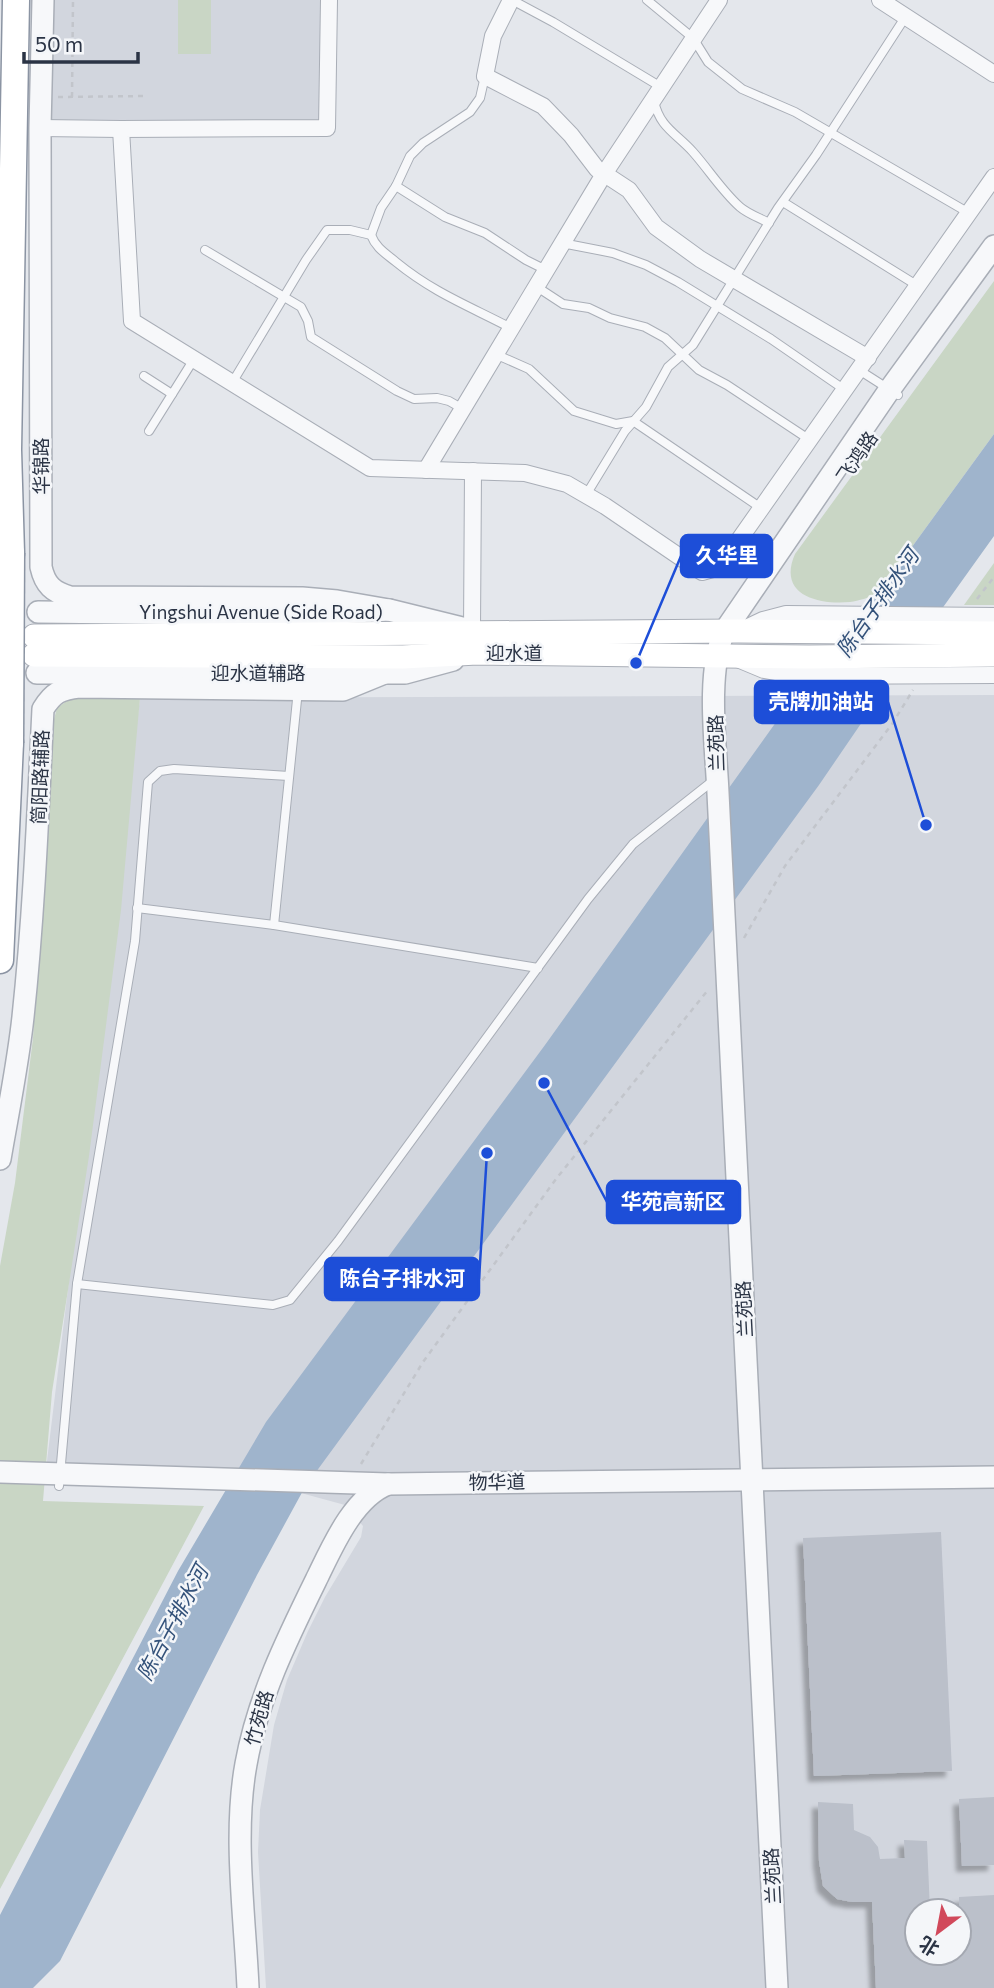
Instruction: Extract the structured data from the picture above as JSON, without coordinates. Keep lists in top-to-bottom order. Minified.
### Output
{"streets":{"main road":["迎水道"],"street":["飞鸿路","华锦路","Yingshui Avenue (Side Road)","迎水道辅路","兰苑路","简阳路辅路","物华道","竹苑路"]},"crossings":[["飞鸿路","迎水道"],["飞鸿路","兰苑路"],["华锦路","Yingshui Avenue (Side Road)"],["Yingshui Avenue (Side Road)","迎水道"],["Yingshui Avenue (Side Road)","迎水道辅路"],["迎水道","迎水道辅路"],["迎水道","兰苑路"],["迎水道辅路","简阳路辅路"],["兰苑路","物华道"],["物华道","竹苑路"]],"water":["陈台子排水河"],"places":["久华里","壳牌加油站","华苑高新区","陈台子排水河"],"scale_bar":"50 m","north":"bottom left"}
